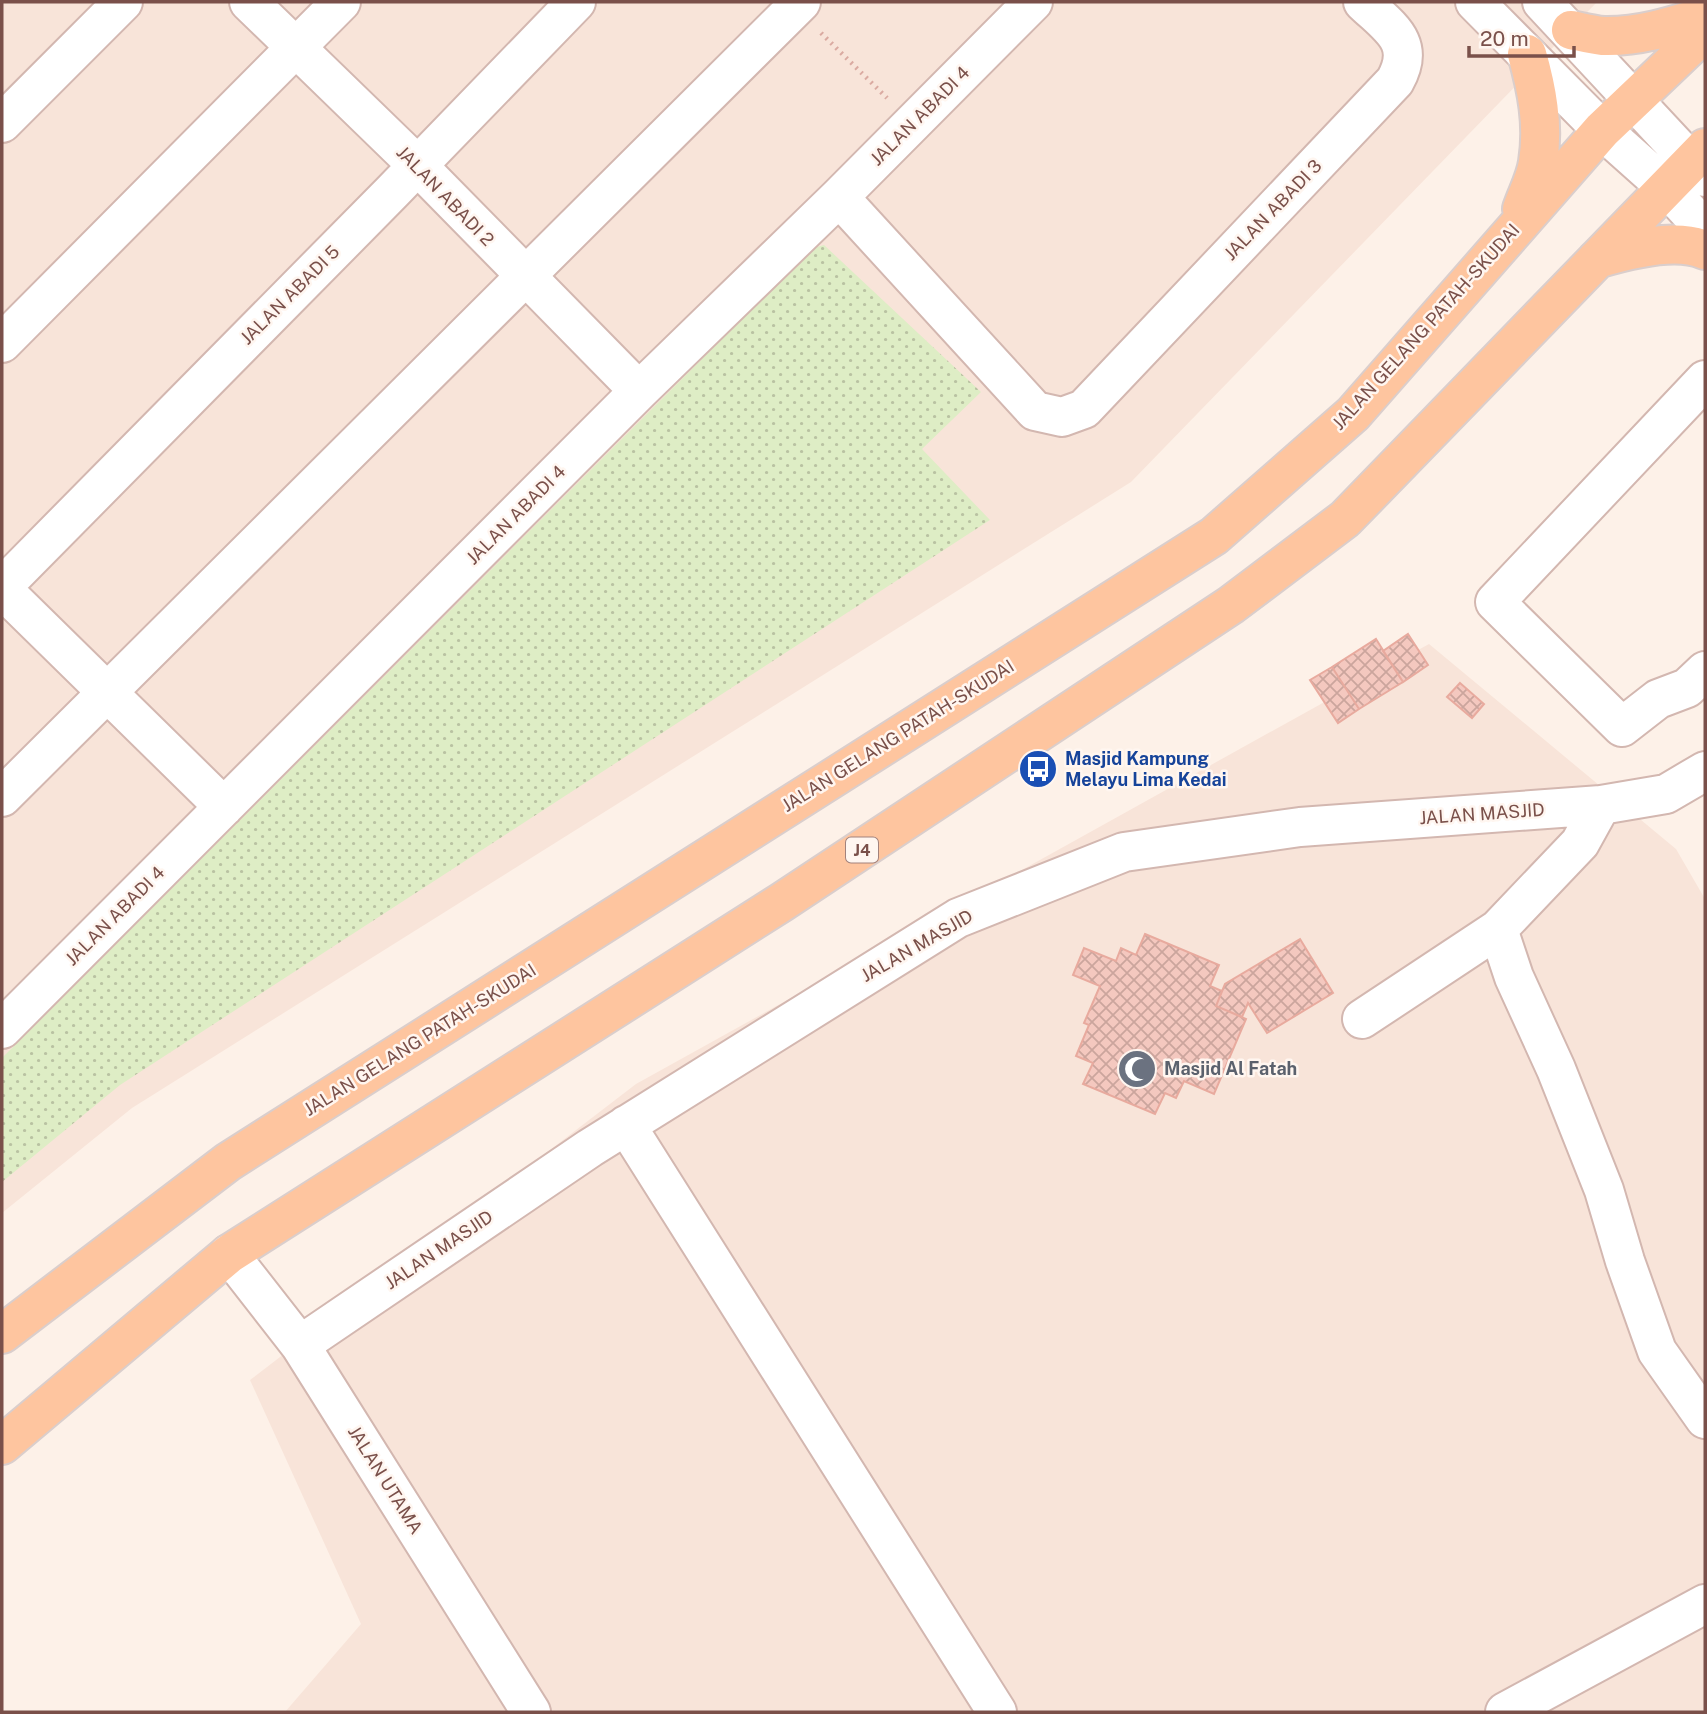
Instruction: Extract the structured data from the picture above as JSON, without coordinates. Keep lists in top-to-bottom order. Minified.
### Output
{"streets":{"main road":["JALAN GELANG PATAH-SKUDAI","J4"],"street":["JALAN ABADI 4","JALAN ABADI 2","JALAN ABADI 3","JALAN ABADI 5","JALAN MASJID","JALAN UTAMA"]},"crossings":[["JALAN ABADI 4","JALAN ABADI 2"],["JALAN ABADI 4","JALAN ABADI 3"],["JALAN ABADI 2","JALAN ABADI 5"],["JALAN MASJID","JALAN UTAMA"],["J4","JALAN UTAMA"]],"places":{"bus stop":["Masjid Kampung Melayu Lima Kedai"],"mosque":["Masjid Al Fatah"]},"scale_bar":"20 m"}
